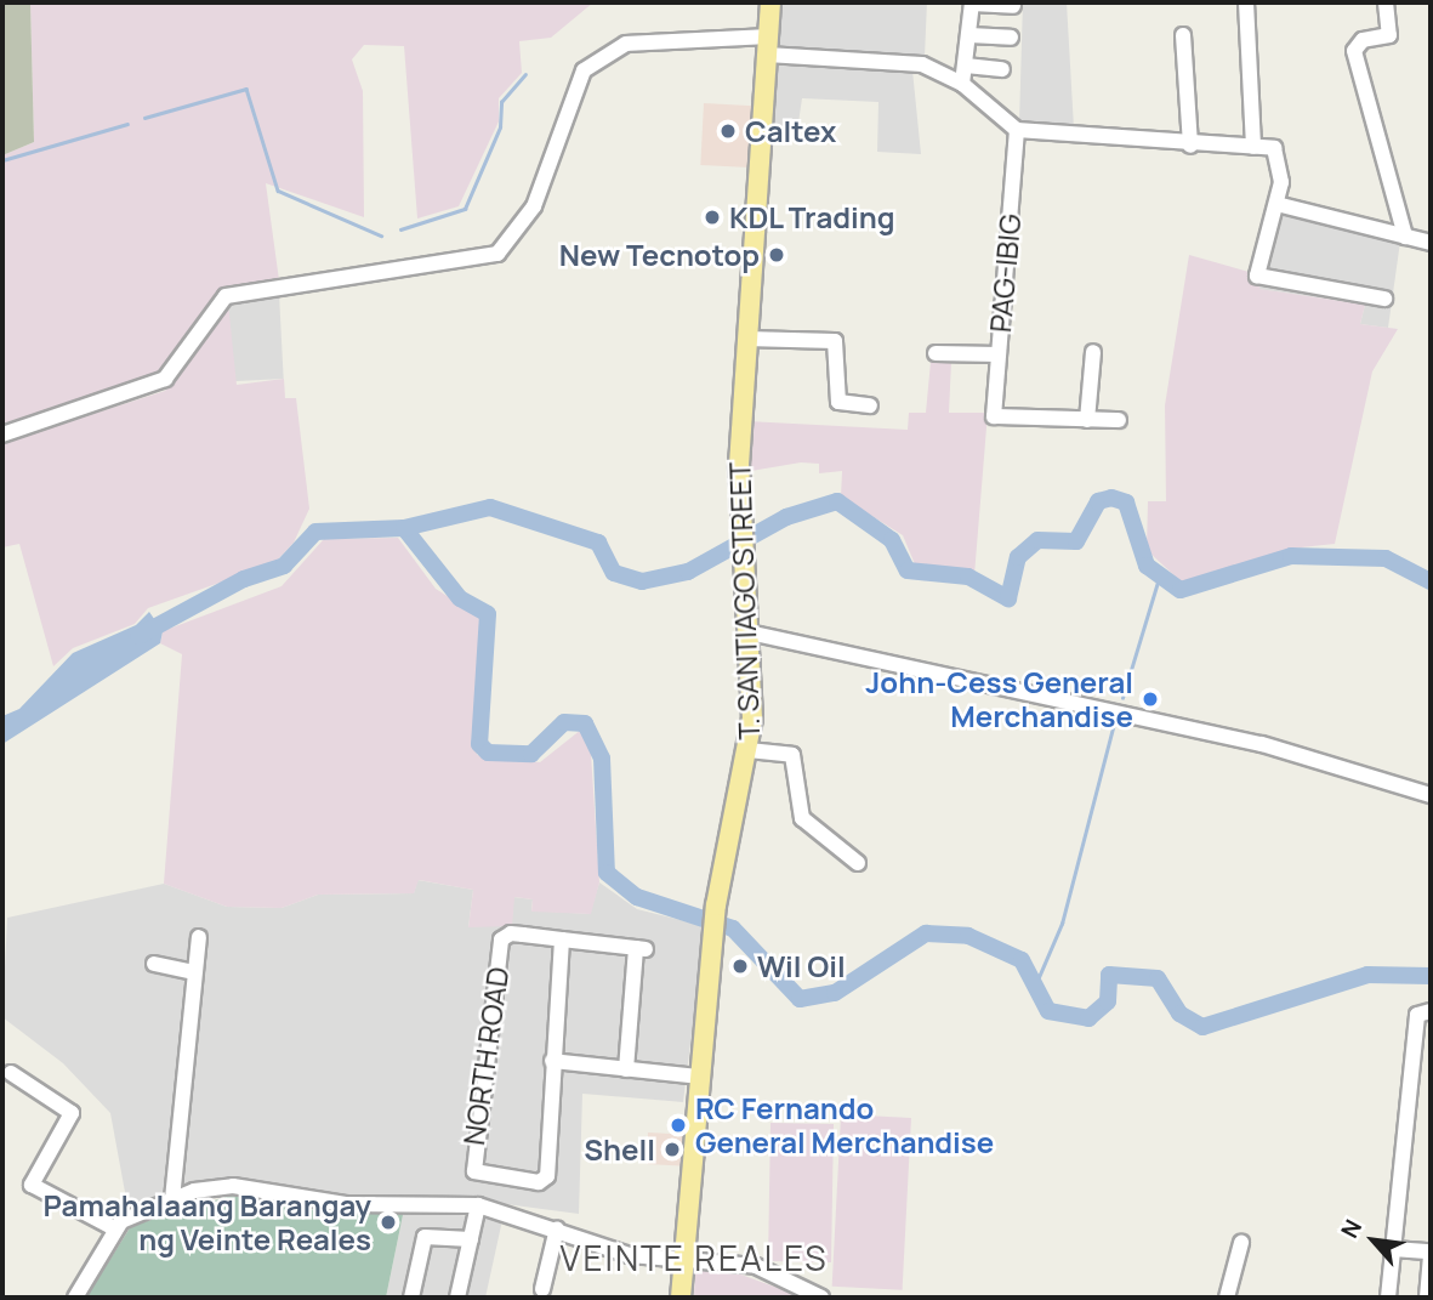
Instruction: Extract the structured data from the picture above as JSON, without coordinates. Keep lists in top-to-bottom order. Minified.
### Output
{"streets":{"main road":["T. SANTIAGO STREET"],"street":["PAG-IBIG","NORTH ROAD"]},"districts":["VEINTE REALES"],"places":["Caltex","KDL Trading","New Tecnotop","John-Cess General Merchandise","Wil Oil","RC Fernando General Merchandise","Shell","Pamahalaang Barangay ng Veinte Reales"],"north":"top left"}
